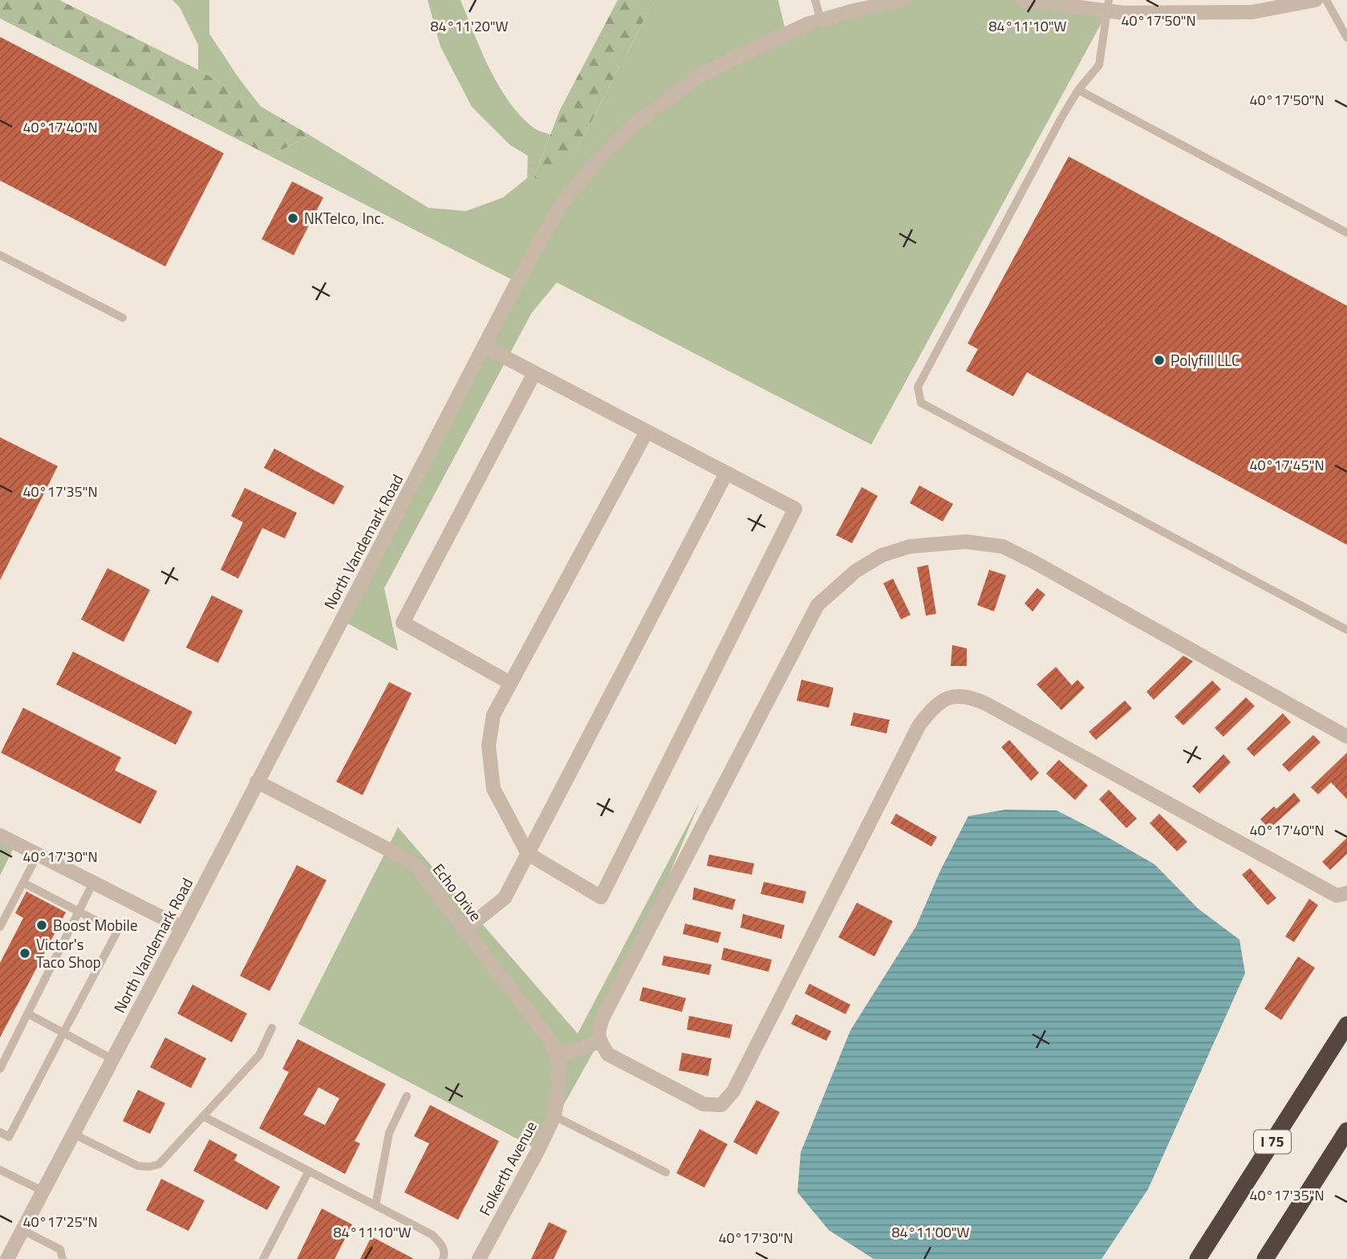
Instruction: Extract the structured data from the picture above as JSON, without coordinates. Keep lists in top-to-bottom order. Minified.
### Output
{"streets":{"highway":["I 75"],"street":["North Vandemark Road","Echo Drive","Folkerth Avenue"]},"crossings":[["North Vandemark Road","Echo Drive"],["Echo Drive","Folkerth Avenue"]],"places":["NKTelco, Inc.","Polyfill LLC","Boost Mobile","Victor's Taco Shop"],"coordinates":["40°17'50\"N","84°11'20\"W","84°11'10\"W","40°17'40\"N","40°17'45\"N","40°17'35\"N","40°17'30\"N","40°17'25\"N","84°11'00\"W"]}
